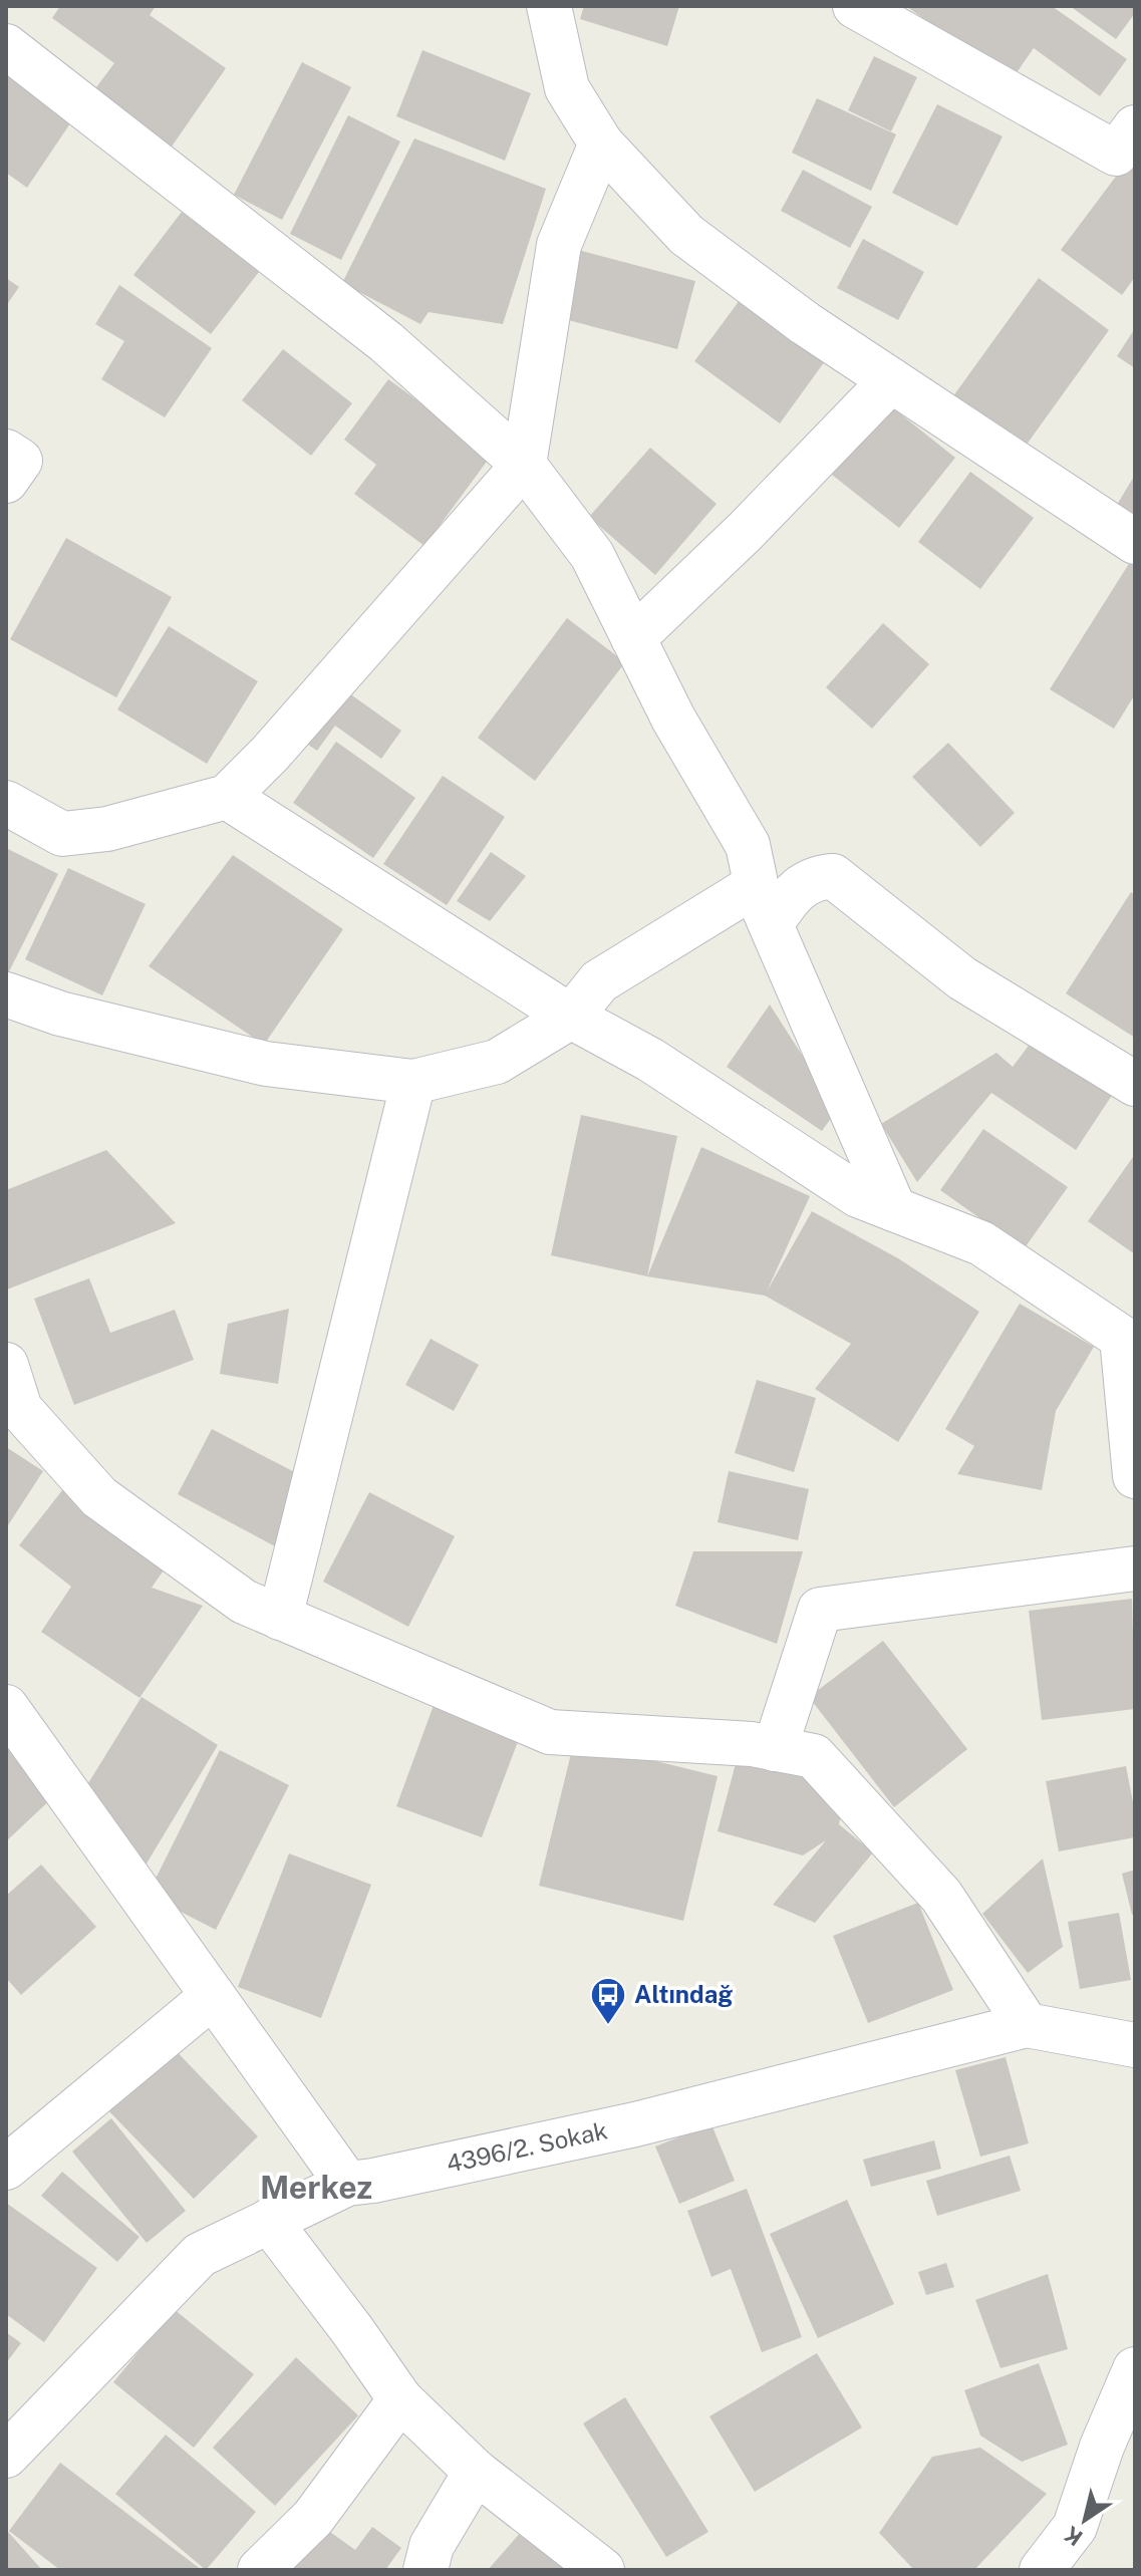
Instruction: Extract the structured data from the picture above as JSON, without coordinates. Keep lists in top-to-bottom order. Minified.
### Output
{"streets":{"street":["4396/2. Sokak"]},"districts":["Merkez"],"places":{"bus stop":["Altındağ"]},"north":"bottom left"}
